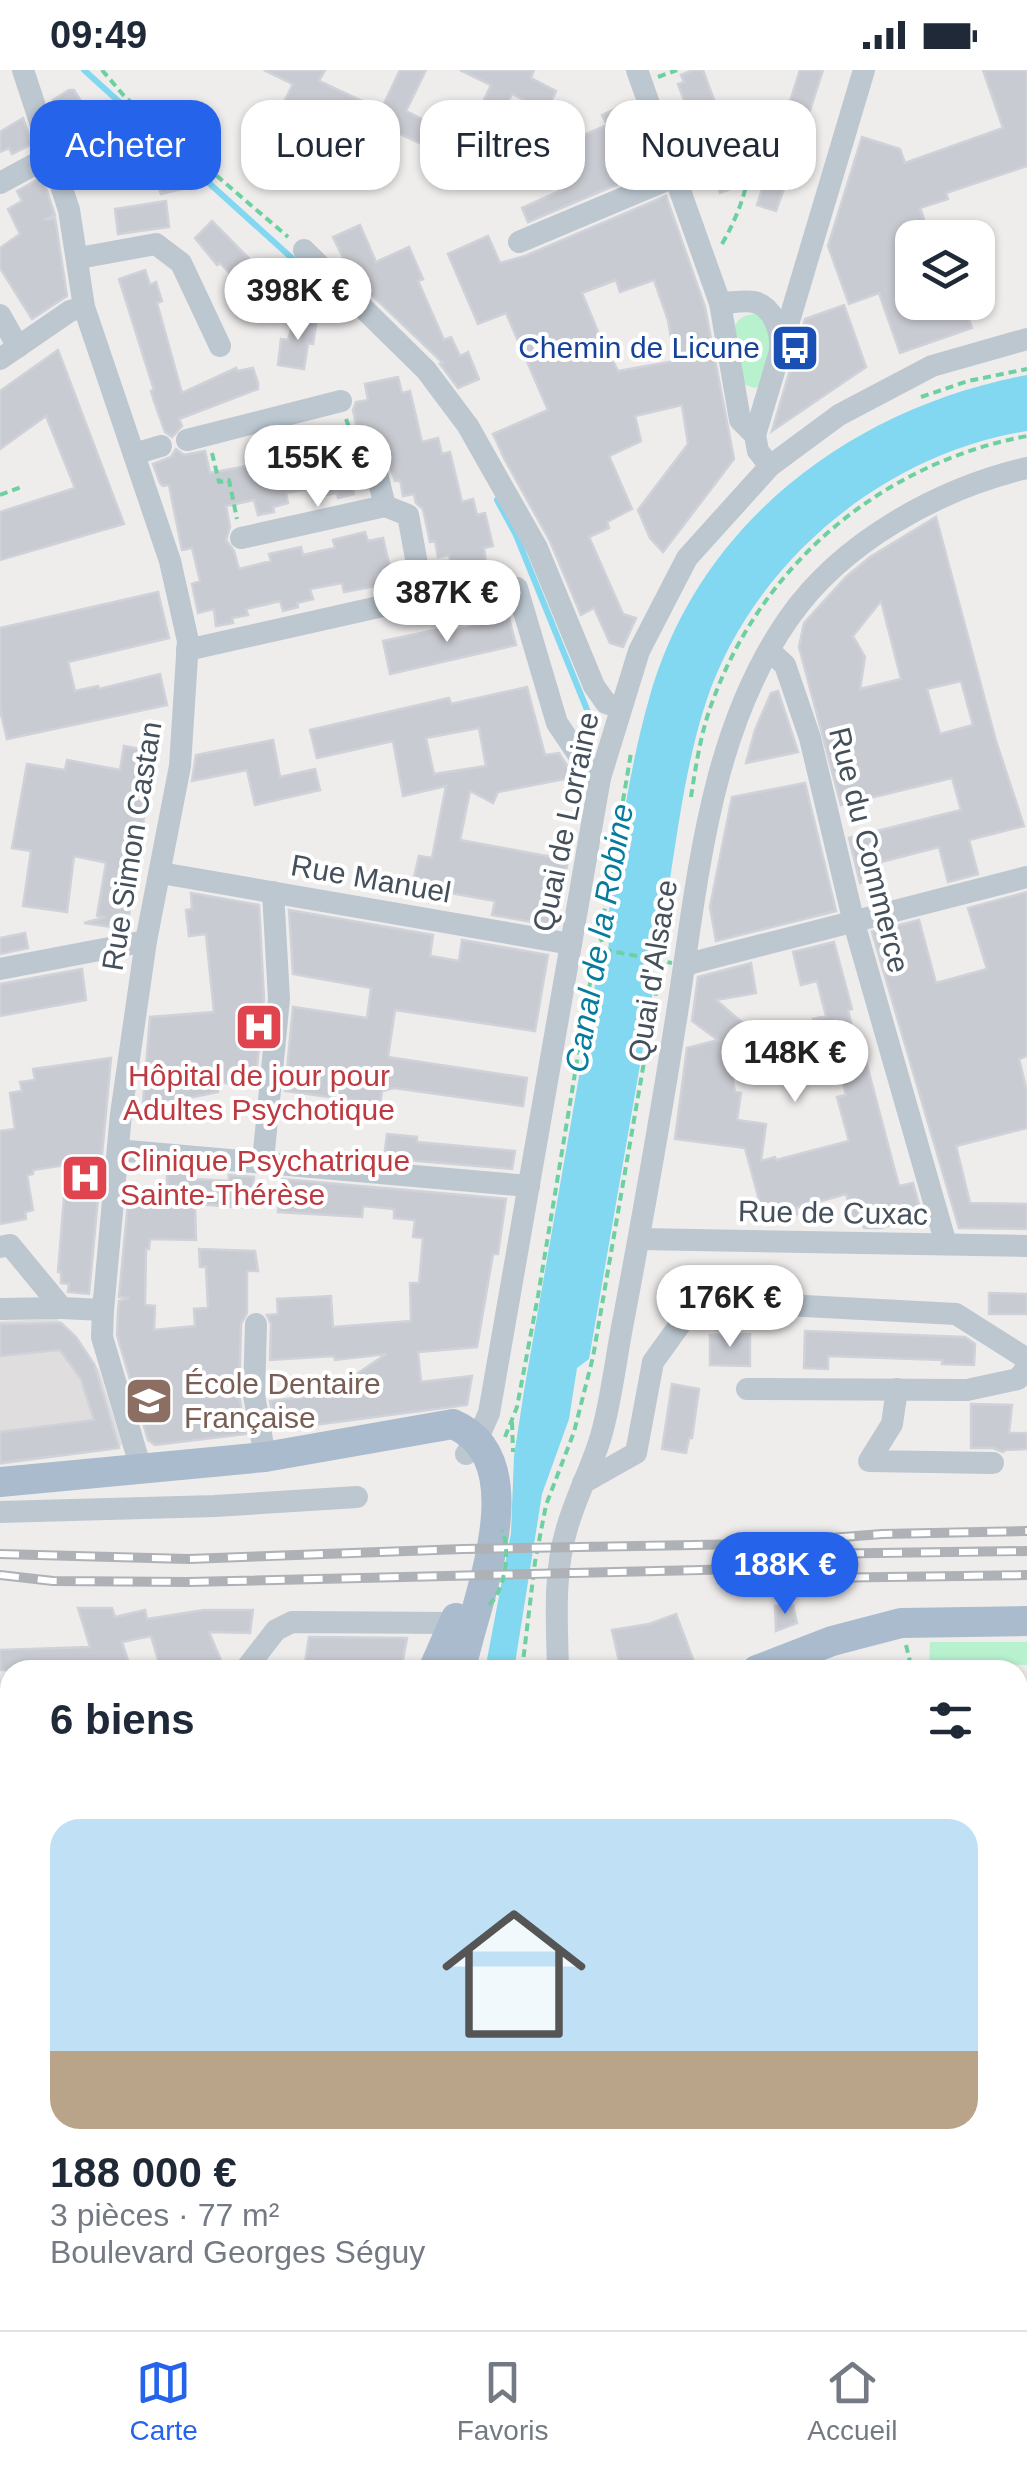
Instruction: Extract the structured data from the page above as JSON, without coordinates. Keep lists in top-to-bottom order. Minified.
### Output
{"streets":{"street":["Quai de Lorraine","Rue Simon Castan","Rue du Commerce","Rue Manuel","Quai d'Alsace","Rue de Cuxac"]},"crossings":[["Quai de Lorraine","Rue Manuel"],["Rue Simon Castan","Rue Manuel"],["Rue du Commerce","Quai d'Alsace"],["Rue du Commerce","Rue de Cuxac"],["Quai d'Alsace","Rue de Cuxac"]],"water":["Canal de la Robine"],"places":{"bus stop":["Chemin de Licune"],"hospital":["Hôpital de jour pour Adultes Psychotique","Clinique Psychatrique Sainte-Thérèse"],"school or university":["École Dentaire Française"]},"page":{"status":"09:49","chip":["Acheter","Louer","Filtres","Nouveau"],"price":["398K €","155K €","387K €","148K €","176K €","188K €"],"heading":"6 biens","list":[{"name":"188 000 €","note":"3 pièces · 77 m² · Boulevard Georges Séguy"}],"tabs":["Carte","Favoris","Accueil"]}}
